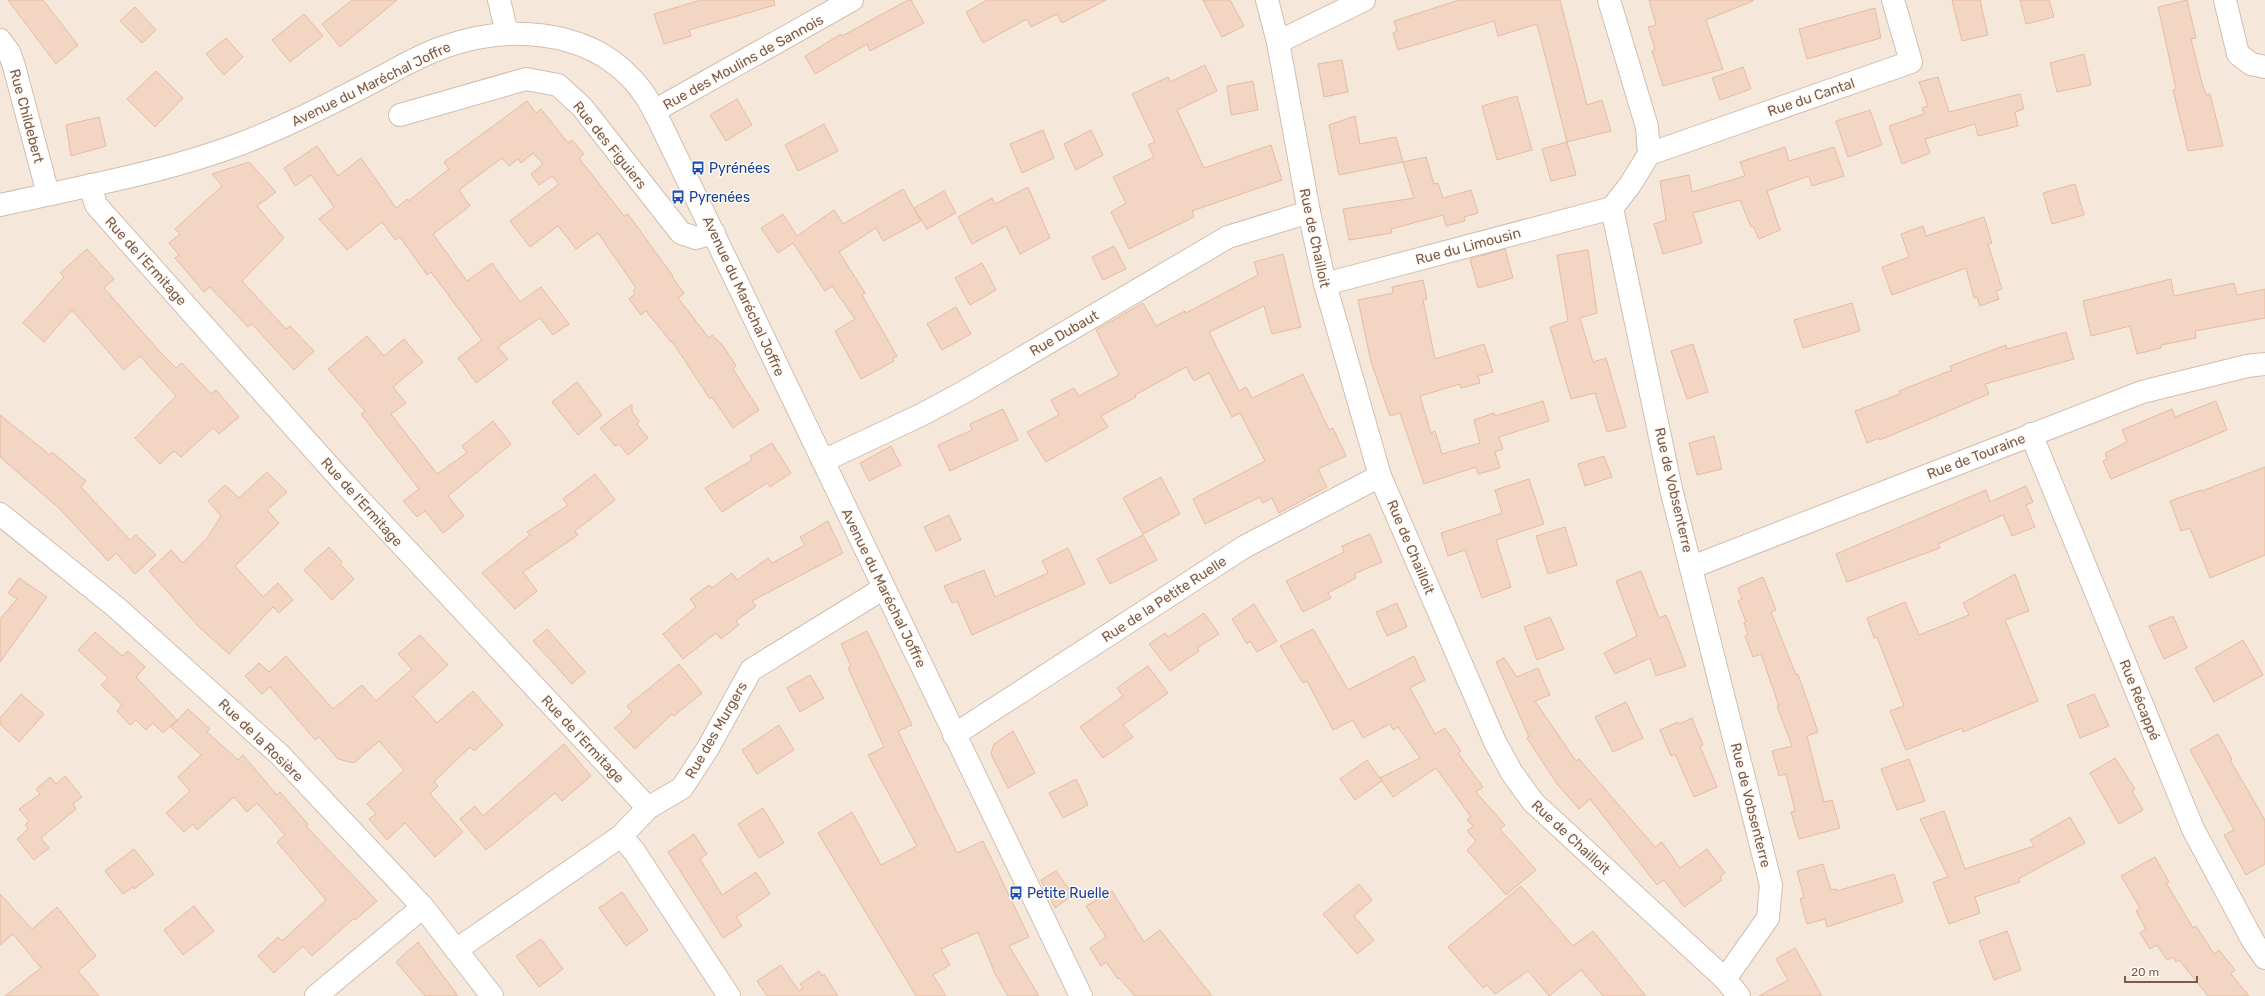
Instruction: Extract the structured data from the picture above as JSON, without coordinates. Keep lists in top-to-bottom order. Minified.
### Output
{"streets":{"street":["Rue des Moulins de Sannois","Avenue du Maréchal Joffre","Rue du Cantal","Rue Childebert","Rue des Figuiers","Rue de Chailloit","Rue du Limousin","Rue de l'Ermitage","Rue Dubaut","Rue de Touraine","Rue de Vobsenterre","Rue de la Petite Ruelle","Rue Récappé","Rue des Murgers","Rue de la Rosière"]},"crossings":[["Rue des Moulins de Sannois","Avenue du Maréchal Joffre"],["Avenue du Maréchal Joffre","Rue Childebert"],["Avenue du Maréchal Joffre","Rue des Figuiers"],["Avenue du Maréchal Joffre","Rue de l'Ermitage"],["Avenue du Maréchal Joffre","Rue Dubaut"],["Avenue du Maréchal Joffre","Rue de la Petite Ruelle"],["Avenue du Maréchal Joffre","Rue des Murgers"],["Rue de Chailloit","Rue du Limousin"],["Rue de Chailloit","Rue Dubaut"],["Rue de Chailloit","Rue de Vobsenterre"],["Rue de Chailloit","Rue de la Petite Ruelle"],["Rue du Limousin","Rue de Vobsenterre"],["Rue de l'Ermitage","Rue des Murgers"],["Rue de Touraine","Rue de Vobsenterre"],["Rue de Touraine","Rue Récappé"],["Rue des Murgers","Rue de la Rosière"]],"places":{"bus stop":["Pyrénées","Pyrenées","Petite Ruelle"]},"scale_bar":"20 m"}
